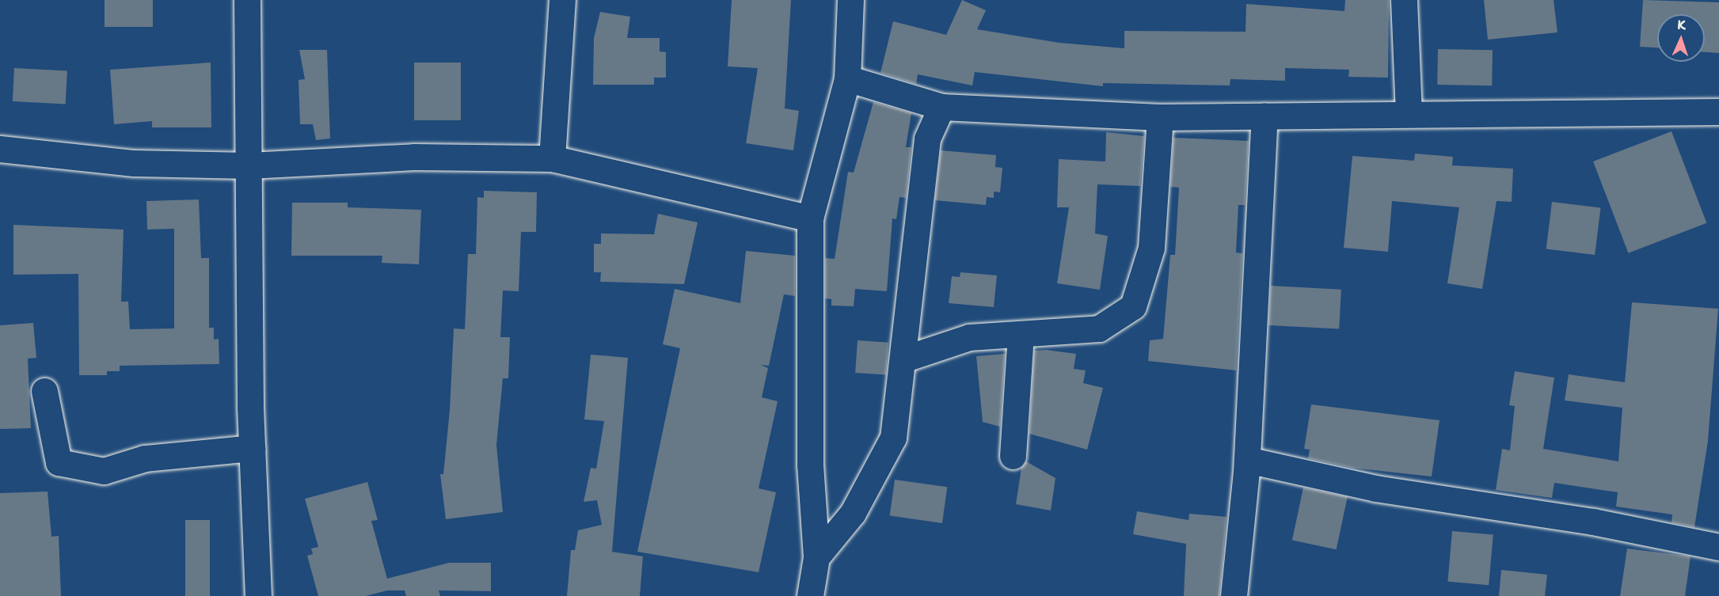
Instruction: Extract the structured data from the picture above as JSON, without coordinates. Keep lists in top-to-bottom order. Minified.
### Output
{"north":"top"}
